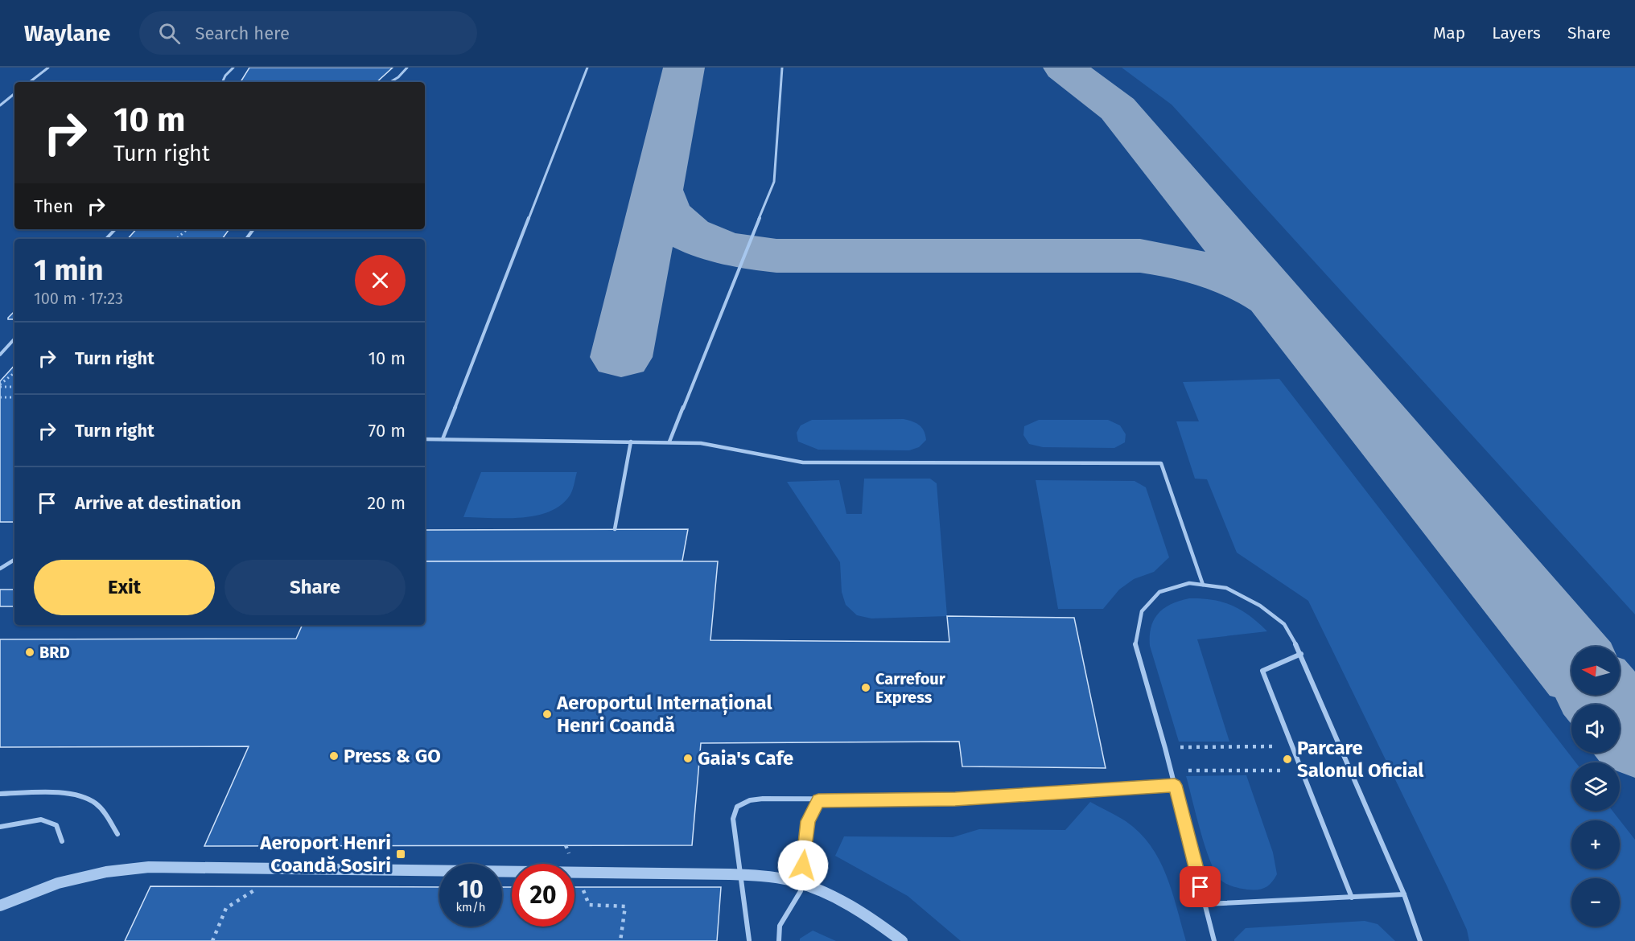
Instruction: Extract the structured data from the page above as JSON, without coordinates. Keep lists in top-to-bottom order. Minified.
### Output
{"places":{"other":["BRD","Carrefour Express","Aeroportul Internațional Henri Coandă","Press & GO","Gaia's Cafe","Parcare Salonul Oficial"],"transit":["Aeroport Henri Coandă Sosiri"]},"north":"left","page":{"header":"Waylane","search":"Search here","nav":["Map","Layers","Share"],"turn":["10 m","Turn right"],"then":"Then","heading":["1 min","100 m · 17:23"],"list":[{"name":"Turn right","value":"10 m"},{"name":"Turn right","value":"70 m"},{"name":"Arrive at destination","value":"20 m"}],"buttons":["Exit","Share"],"map_buttons":["+","−"],"speed":"10 km/h","limit":"20"}}
